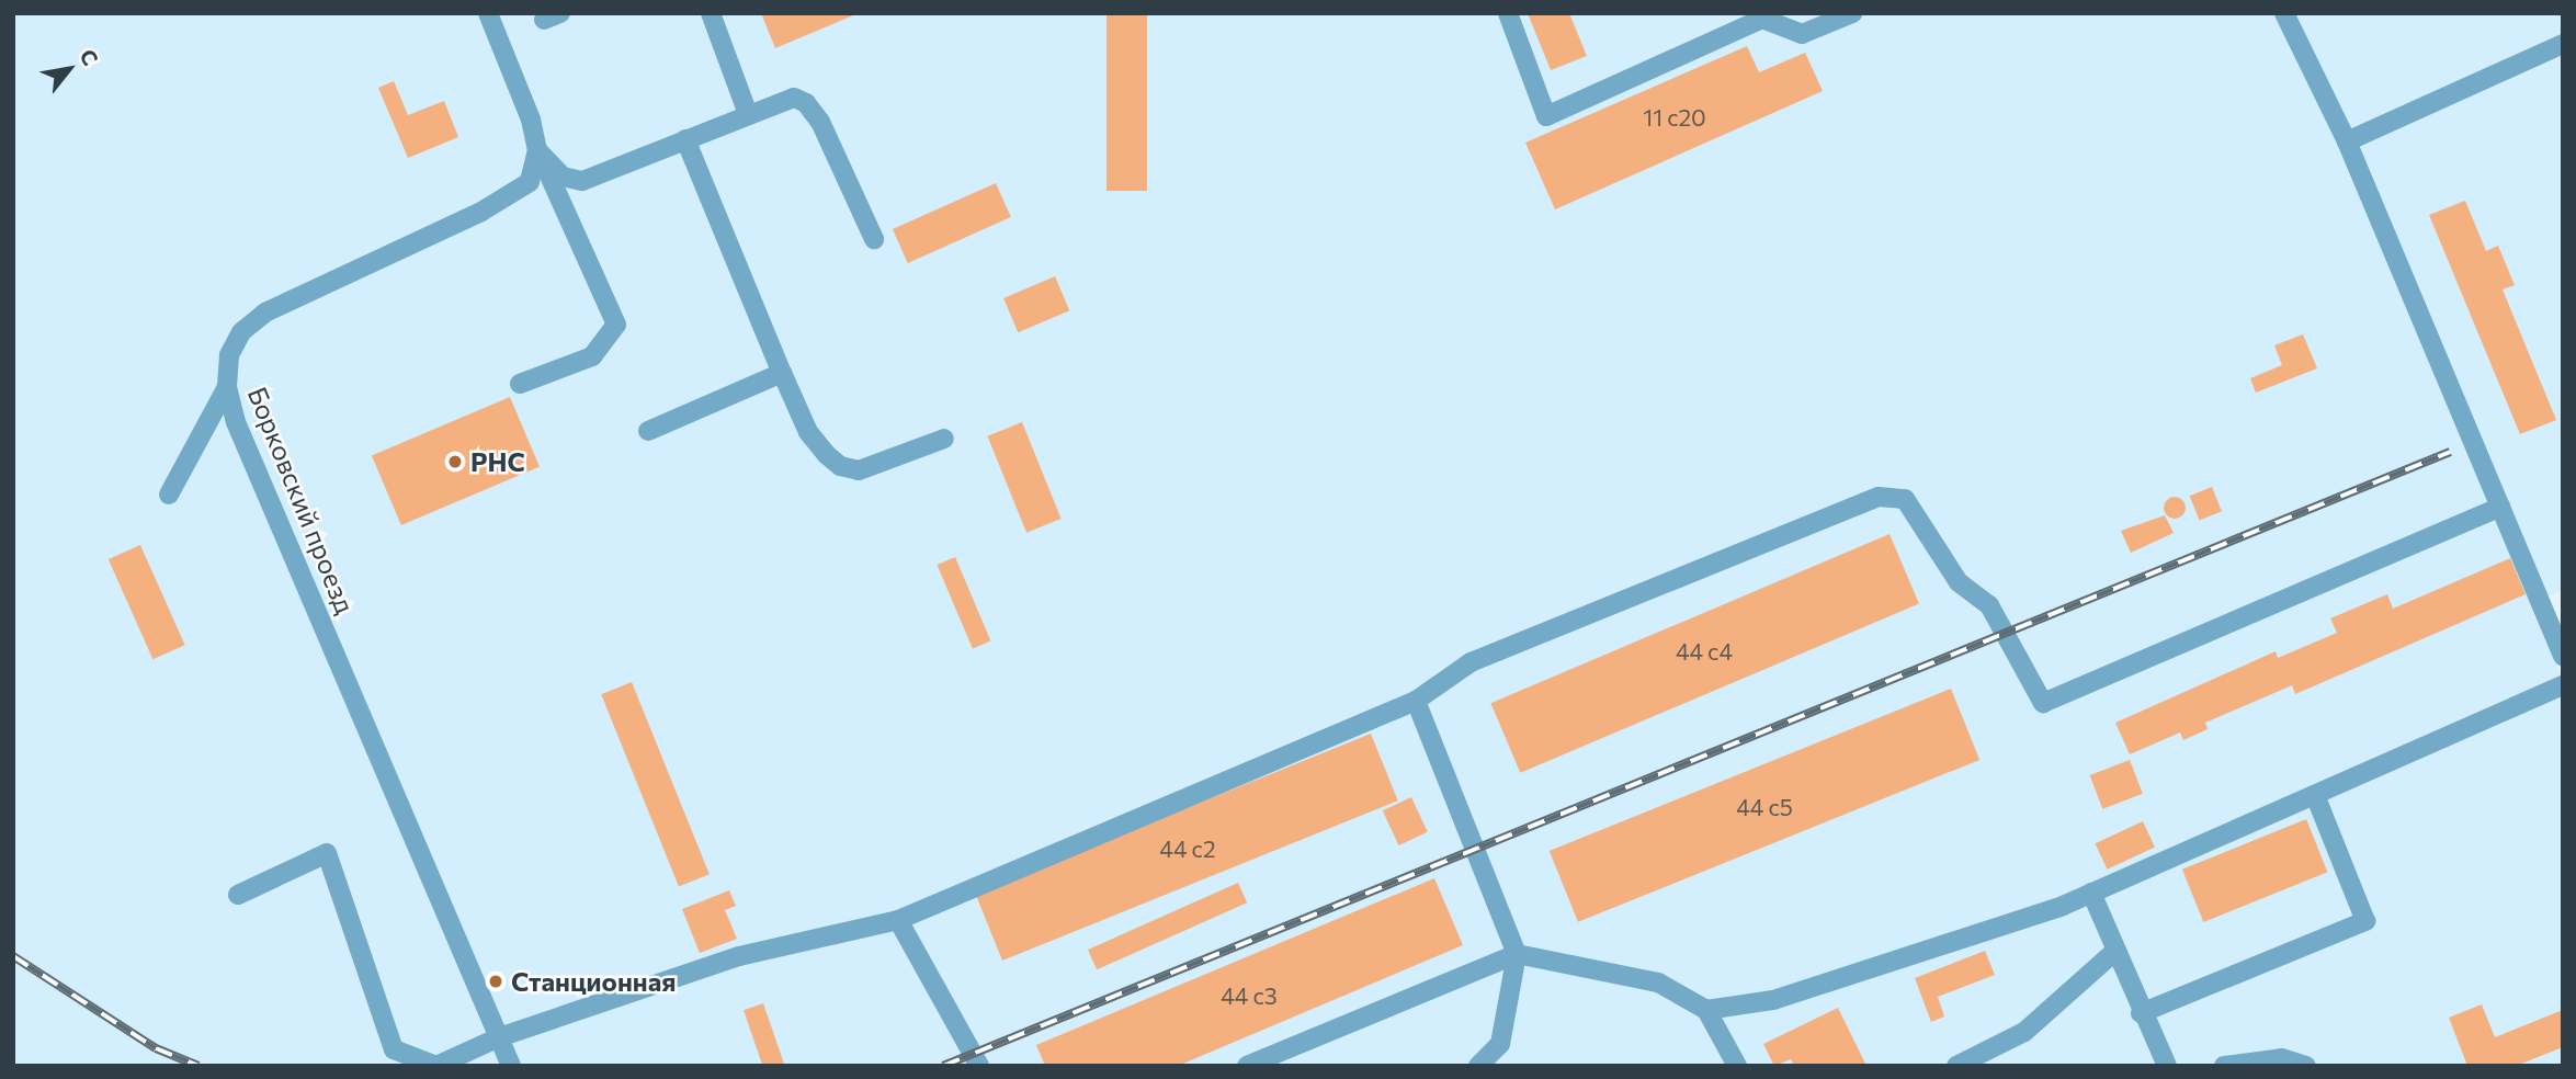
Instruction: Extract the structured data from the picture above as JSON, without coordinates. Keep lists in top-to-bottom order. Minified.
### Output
{"streets":{"street":["Борковский проезд"]},"places":["РНС","Станционная"],"house_numbers":["11 с20","44 с4","44 с5","44 с2","44 с3"],"north":"top right"}
